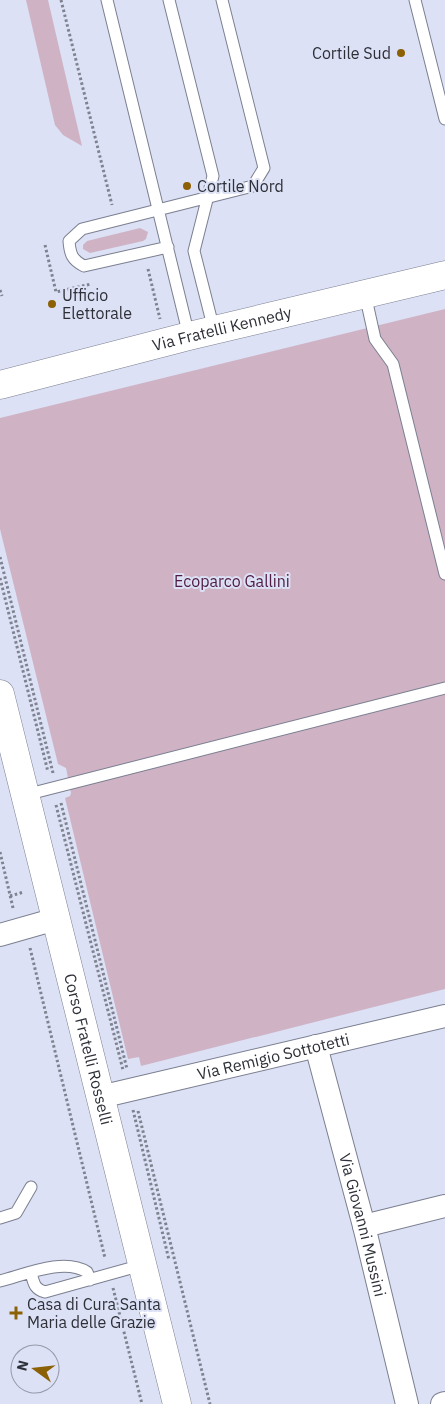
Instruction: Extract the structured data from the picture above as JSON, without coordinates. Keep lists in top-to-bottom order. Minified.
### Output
{"streets":{"street":["Via Fratelli Kennedy","Corso Fratelli Rosselli","Via Remigio Sottotetti","Via Giovanni Mussini"]},"crossings":[["Corso Fratelli Rosselli","Via Remigio Sottotetti"],["Via Remigio Sottotetti","Via Giovanni Mussini"]],"parks":["Ecoparco Gallini"],"places":{"other":["Cortile Sud","Cortile Nord","Ufficio Elettorale"],"health":["Casa di Cura Santa Maria delle Grazie"]},"north":"left"}
